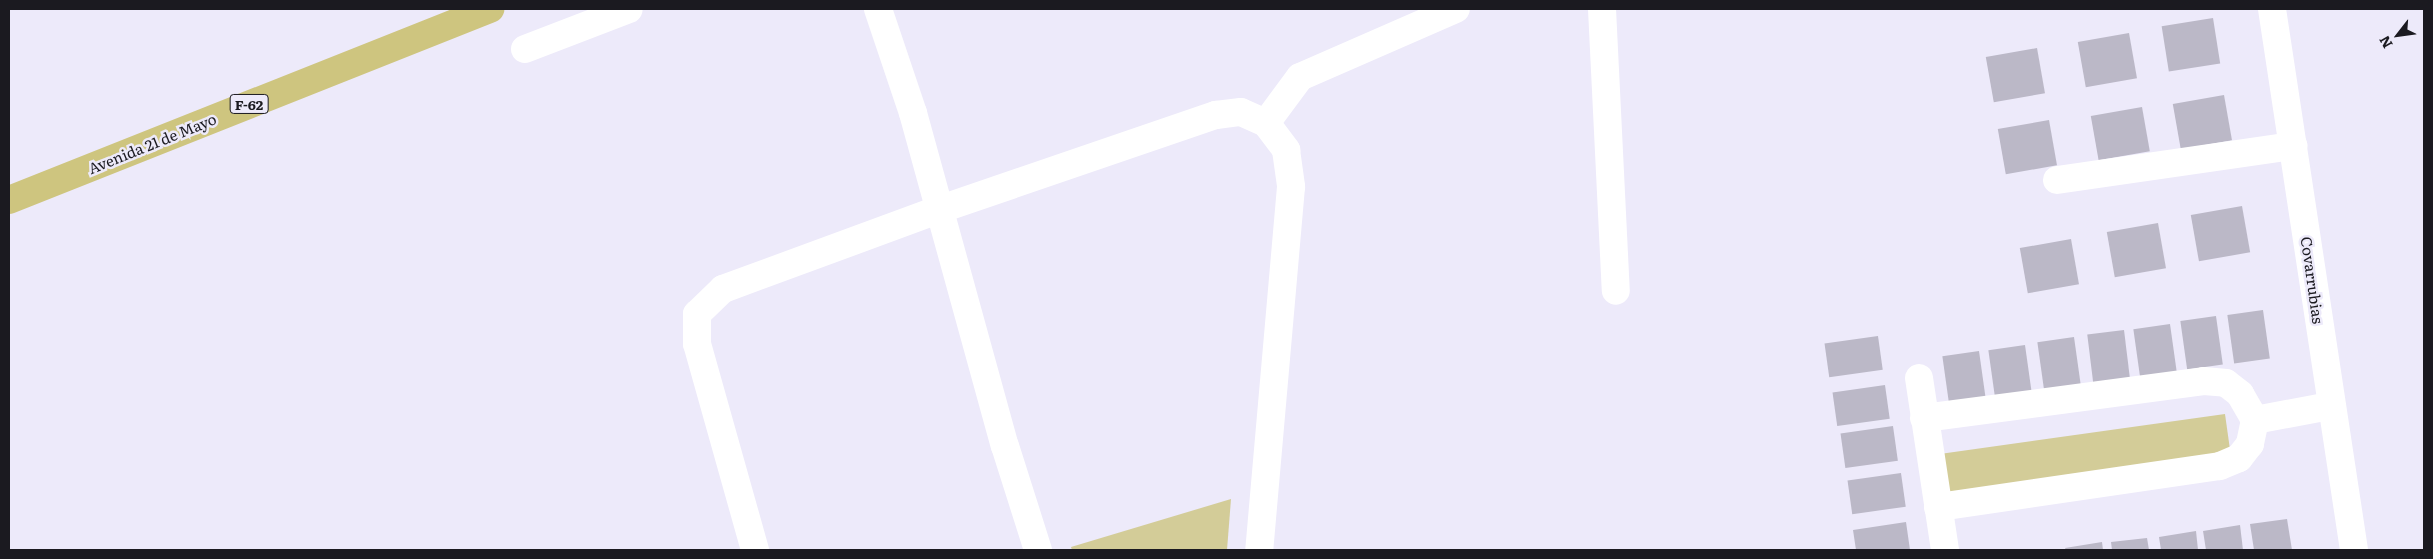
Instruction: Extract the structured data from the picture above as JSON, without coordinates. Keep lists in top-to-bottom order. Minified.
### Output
{"streets":{"main road":["F-62","Avenida 21 de Mayo"],"street":["Covarrubias"]},"north":"bottom left"}
